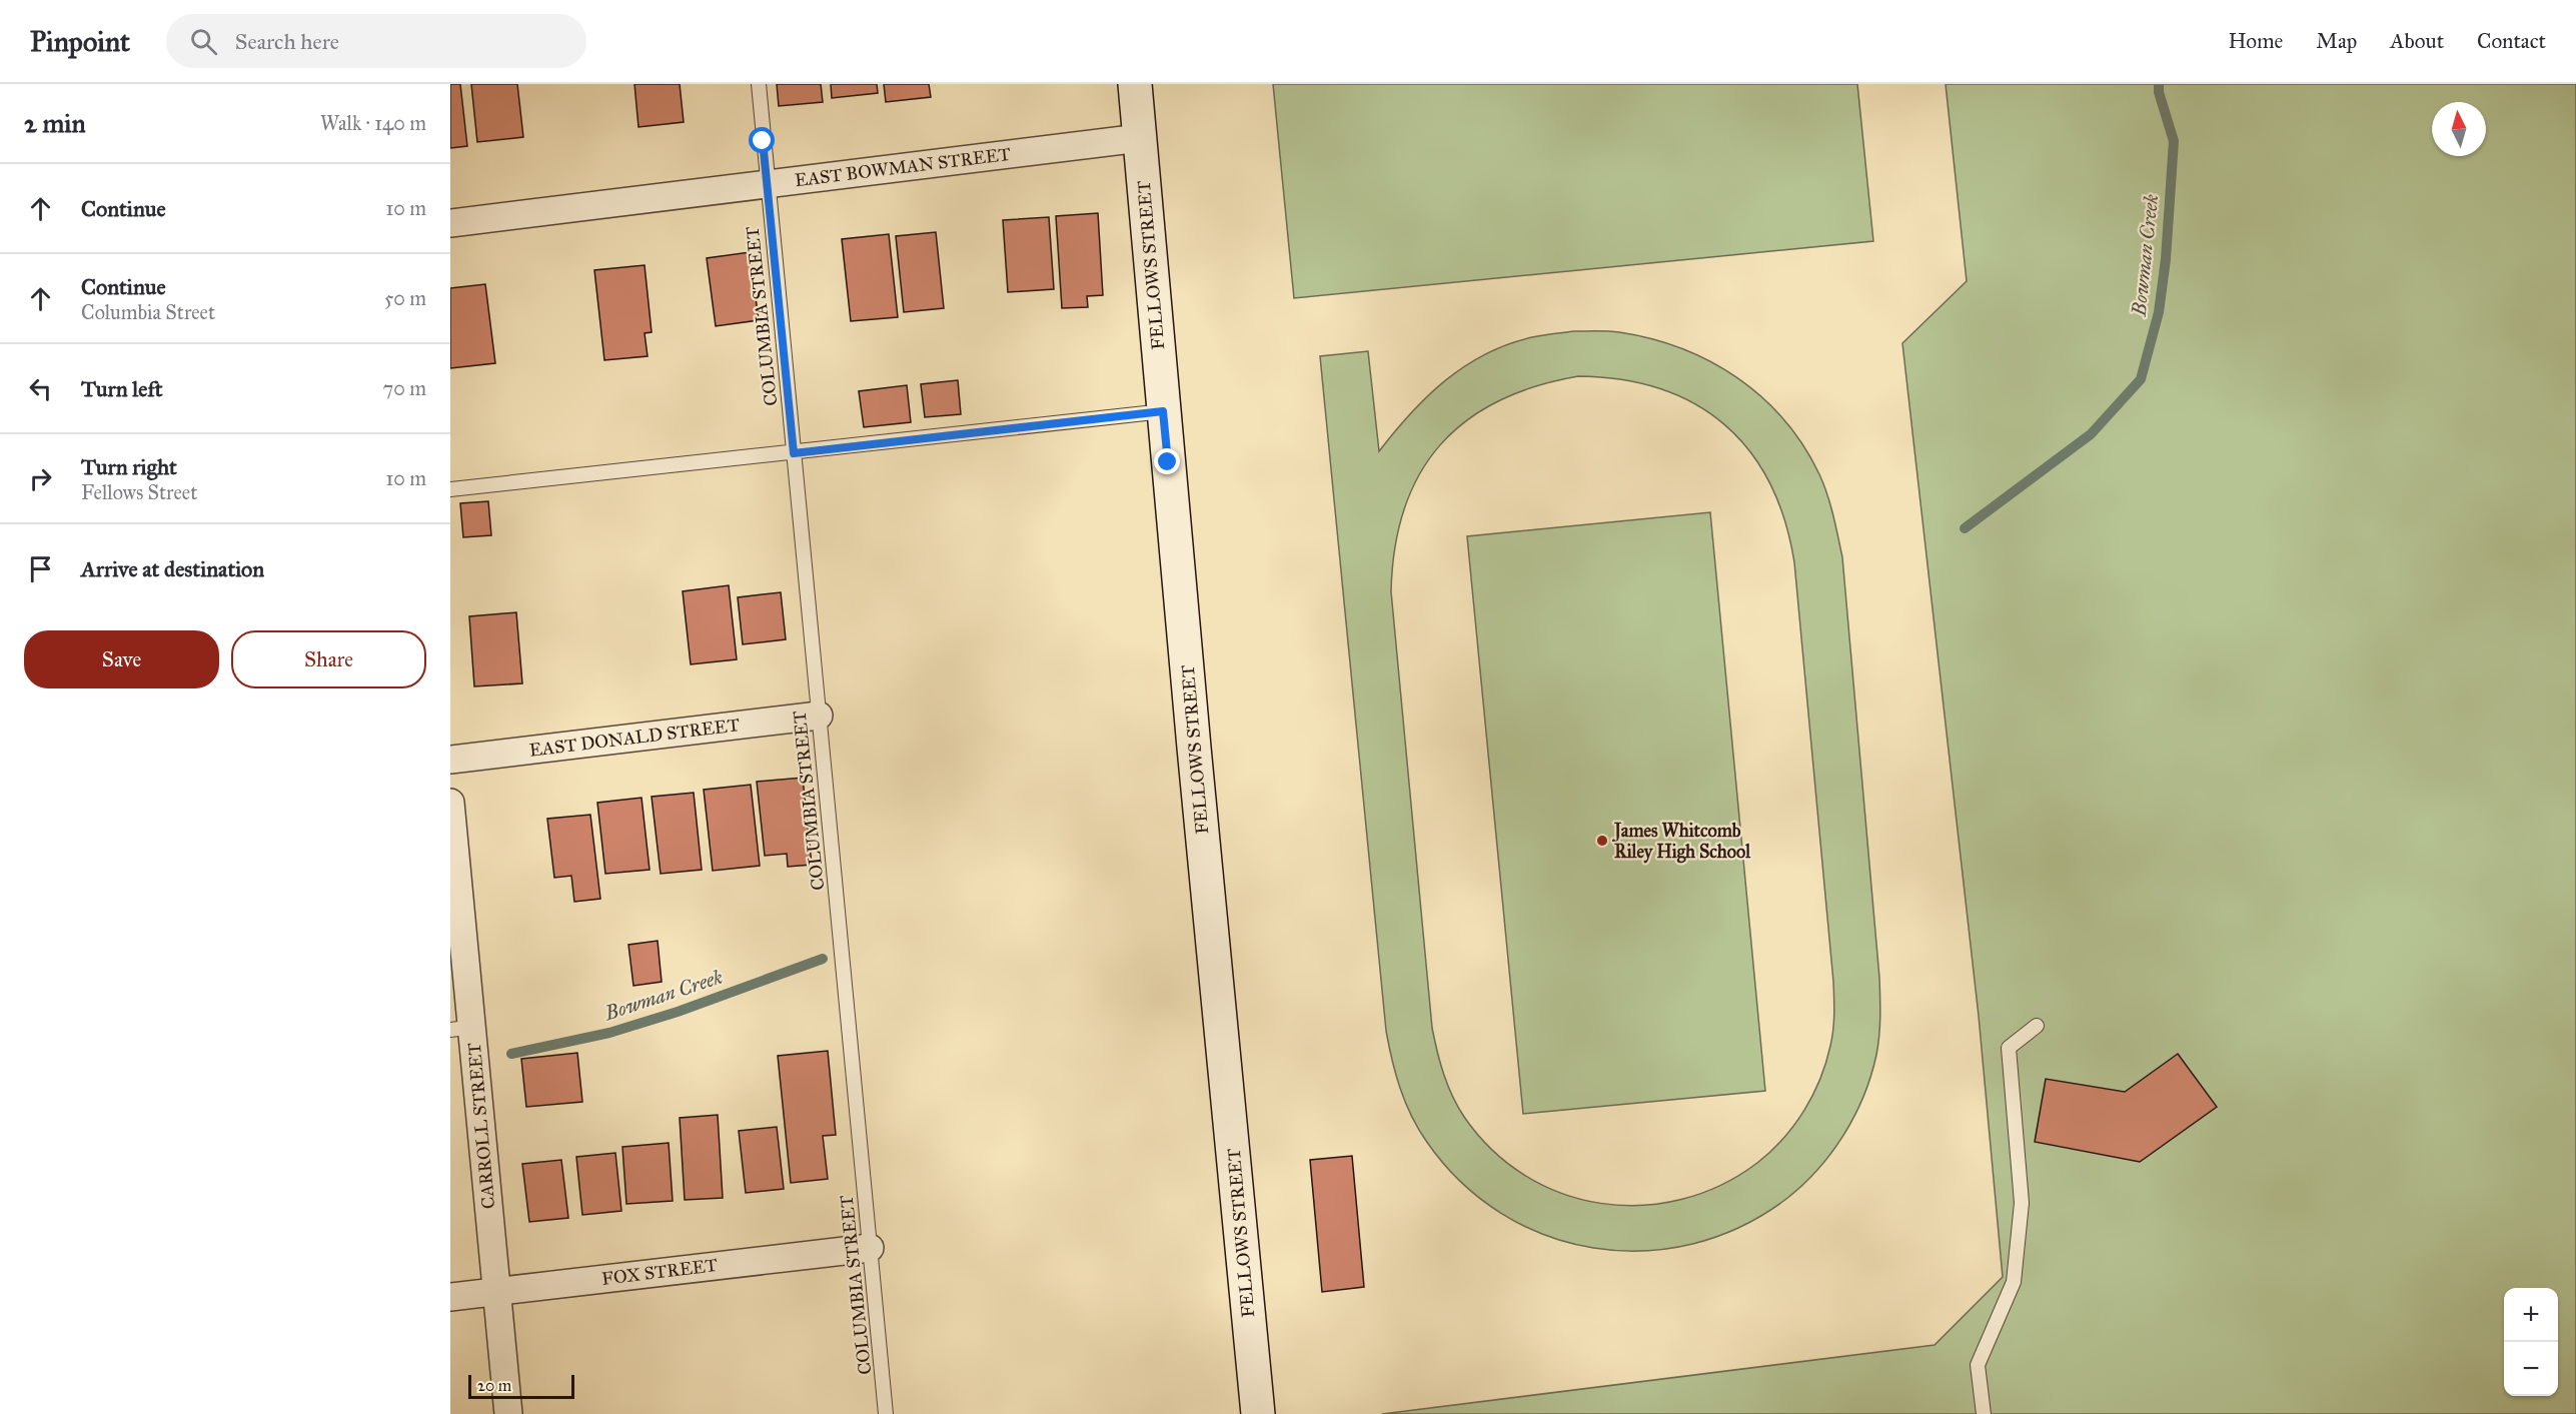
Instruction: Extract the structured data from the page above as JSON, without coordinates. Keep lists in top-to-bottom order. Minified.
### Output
{"streets":{"street":["EAST BOWMAN STREET","FELLOWS STREET","EAST DONALD STREET","CARROLL STREET","FOX STREET"],"lane":["COLUMBIA STREET"]},"crossings":[["EAST BOWMAN STREET","FELLOWS STREET"],["EAST BOWMAN STREET","COLUMBIA STREET"],["COLUMBIA STREET","EAST DONALD STREET"],["COLUMBIA STREET","FOX STREET"],["CARROLL STREET","FOX STREET"]],"water":["Bowman Creek"],"places":["James Whitcomb Riley High School"],"scale_bar":"20 m","north":"top","page":{"header":"Pinpoint","search":"Search here","nav":["Home","Map","About","Contact"],"heading":["2 min","Walk · 140 m"],"list":[["Continue","10 m"],["Continue","Columbia Street","50 m"],["Turn left","70 m"],["Turn right","Fellows Street","10 m"],"Arrive at destination"],"buttons":["Save","Share"],"map_buttons":["+","−"],"scale":"20 m"}}
